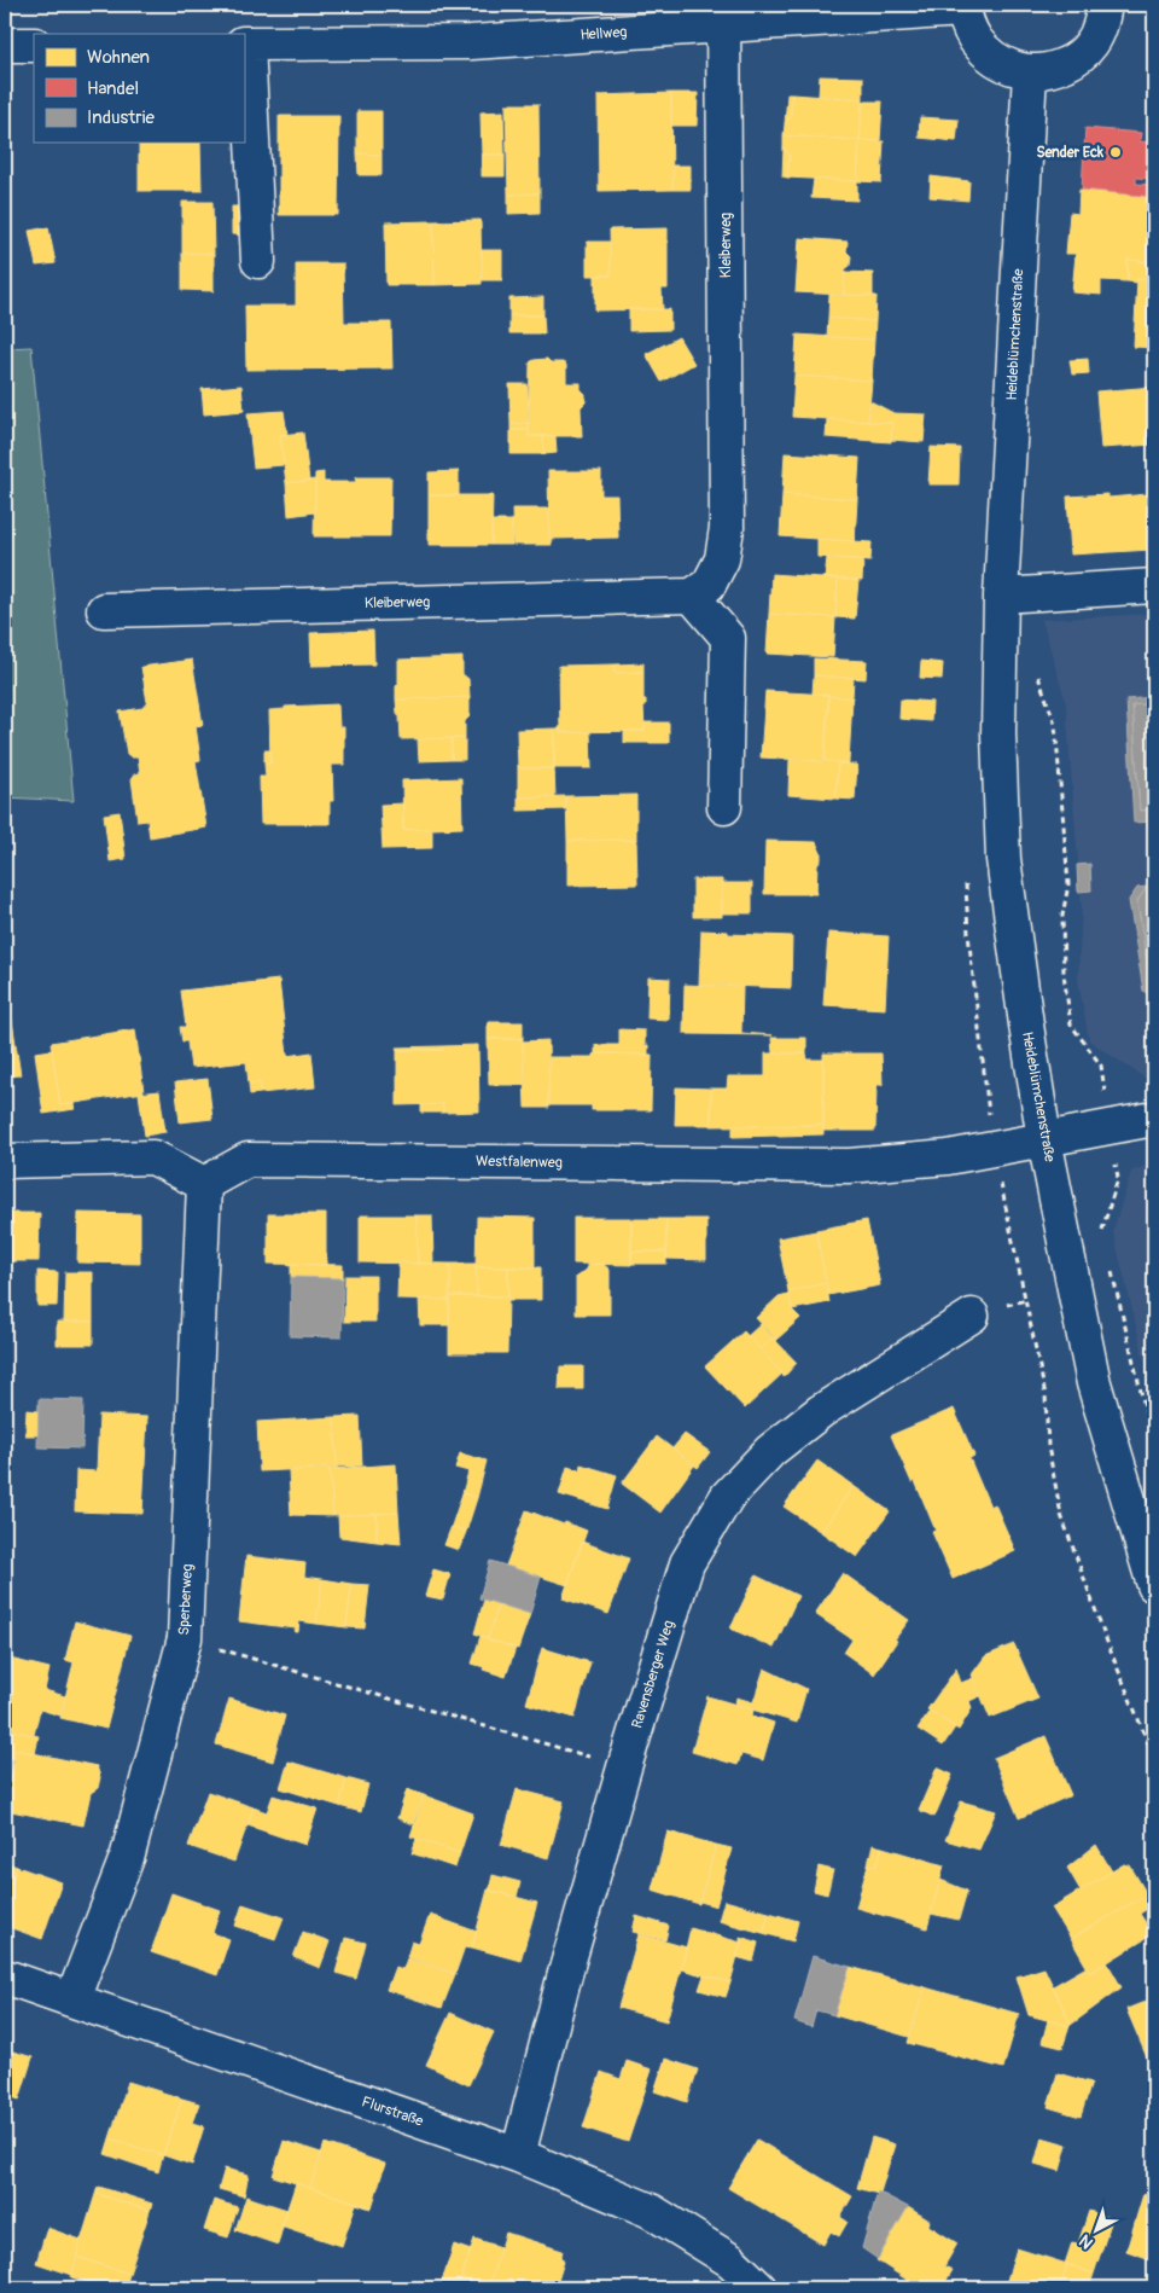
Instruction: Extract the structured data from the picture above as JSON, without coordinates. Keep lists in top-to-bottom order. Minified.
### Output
{"streets":{"street":["Hellweg","Kleiberweg","Heideblümchenstraße","Westfalenweg","Sperberweg","Ravensberger Weg","Flurstraße"]},"crossings":[["Hellweg","Kleiberweg"],["Heideblümchenstraße","Westfalenweg"],["Westfalenweg","Sperberweg"],["Sperberweg","Flurstraße"],["Ravensberger Weg","Flurstraße"]],"places":["Sender Eck"],"legend":["Wohnen","Handel","Industrie"],"north":"bottom left"}
